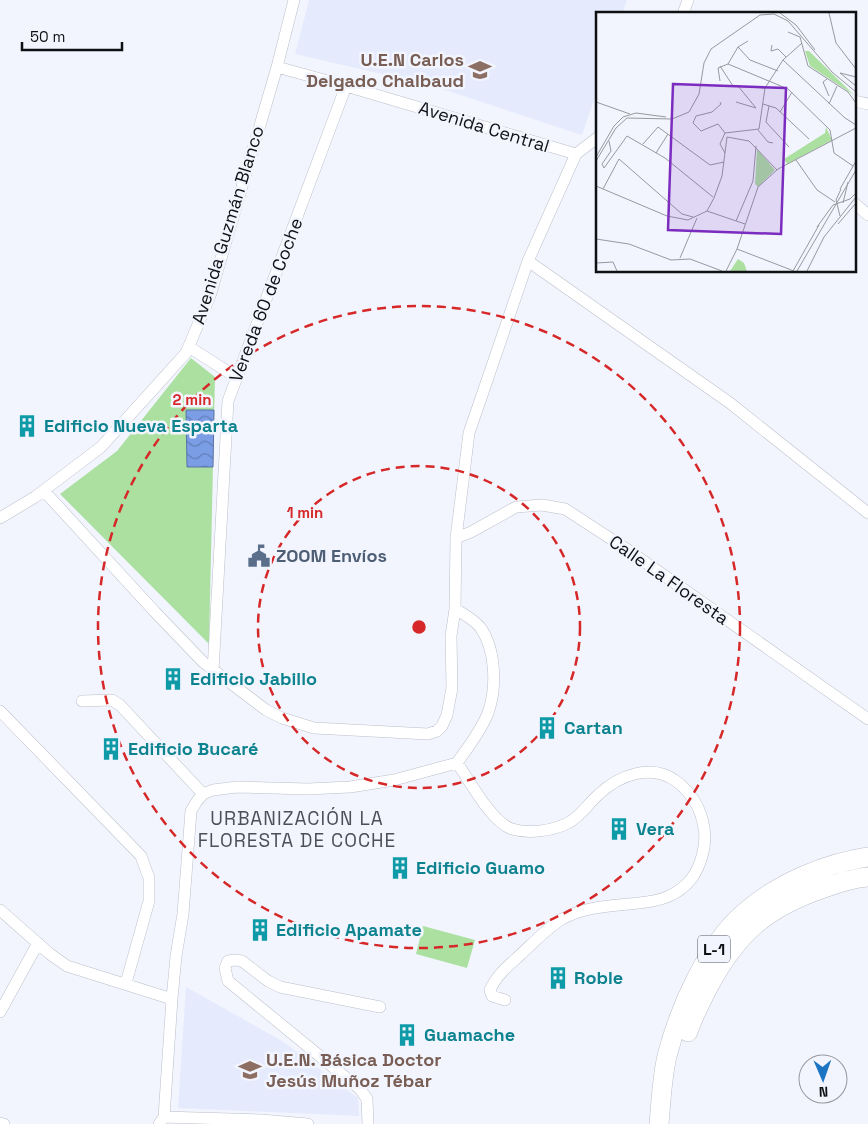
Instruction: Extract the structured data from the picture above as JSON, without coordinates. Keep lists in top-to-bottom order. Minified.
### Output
{"streets":{"main road":["L-1"],"street":["Avenida Central","Avenida Guzmán Blanco","Vereda 60 de Coche","Calle La Floresta"]},"crossings":[["Avenida Central","Avenida Guzmán Blanco"],["Avenida Central","Vereda 60 de Coche"]],"districts":["URBANIZACIÓN LA FLORESTA DE COCHE"],"places":{"school or university":["U.E.N Carlos Delgado Chalbaud","U.E.N. Básica Doctor Jesús Muñoz Tébar"],"building":["Edificio Nueva Esparta","Edificio Jabillo","Cartan","Edificio Bucaré","Vera","Edificio Guamo","Edificio Apamate","Roble","Guamache"],"public building":["ZOOM Envíos"]},"scale_bar":"50 m","north":"bottom","rings":["2 min","1 min"]}
